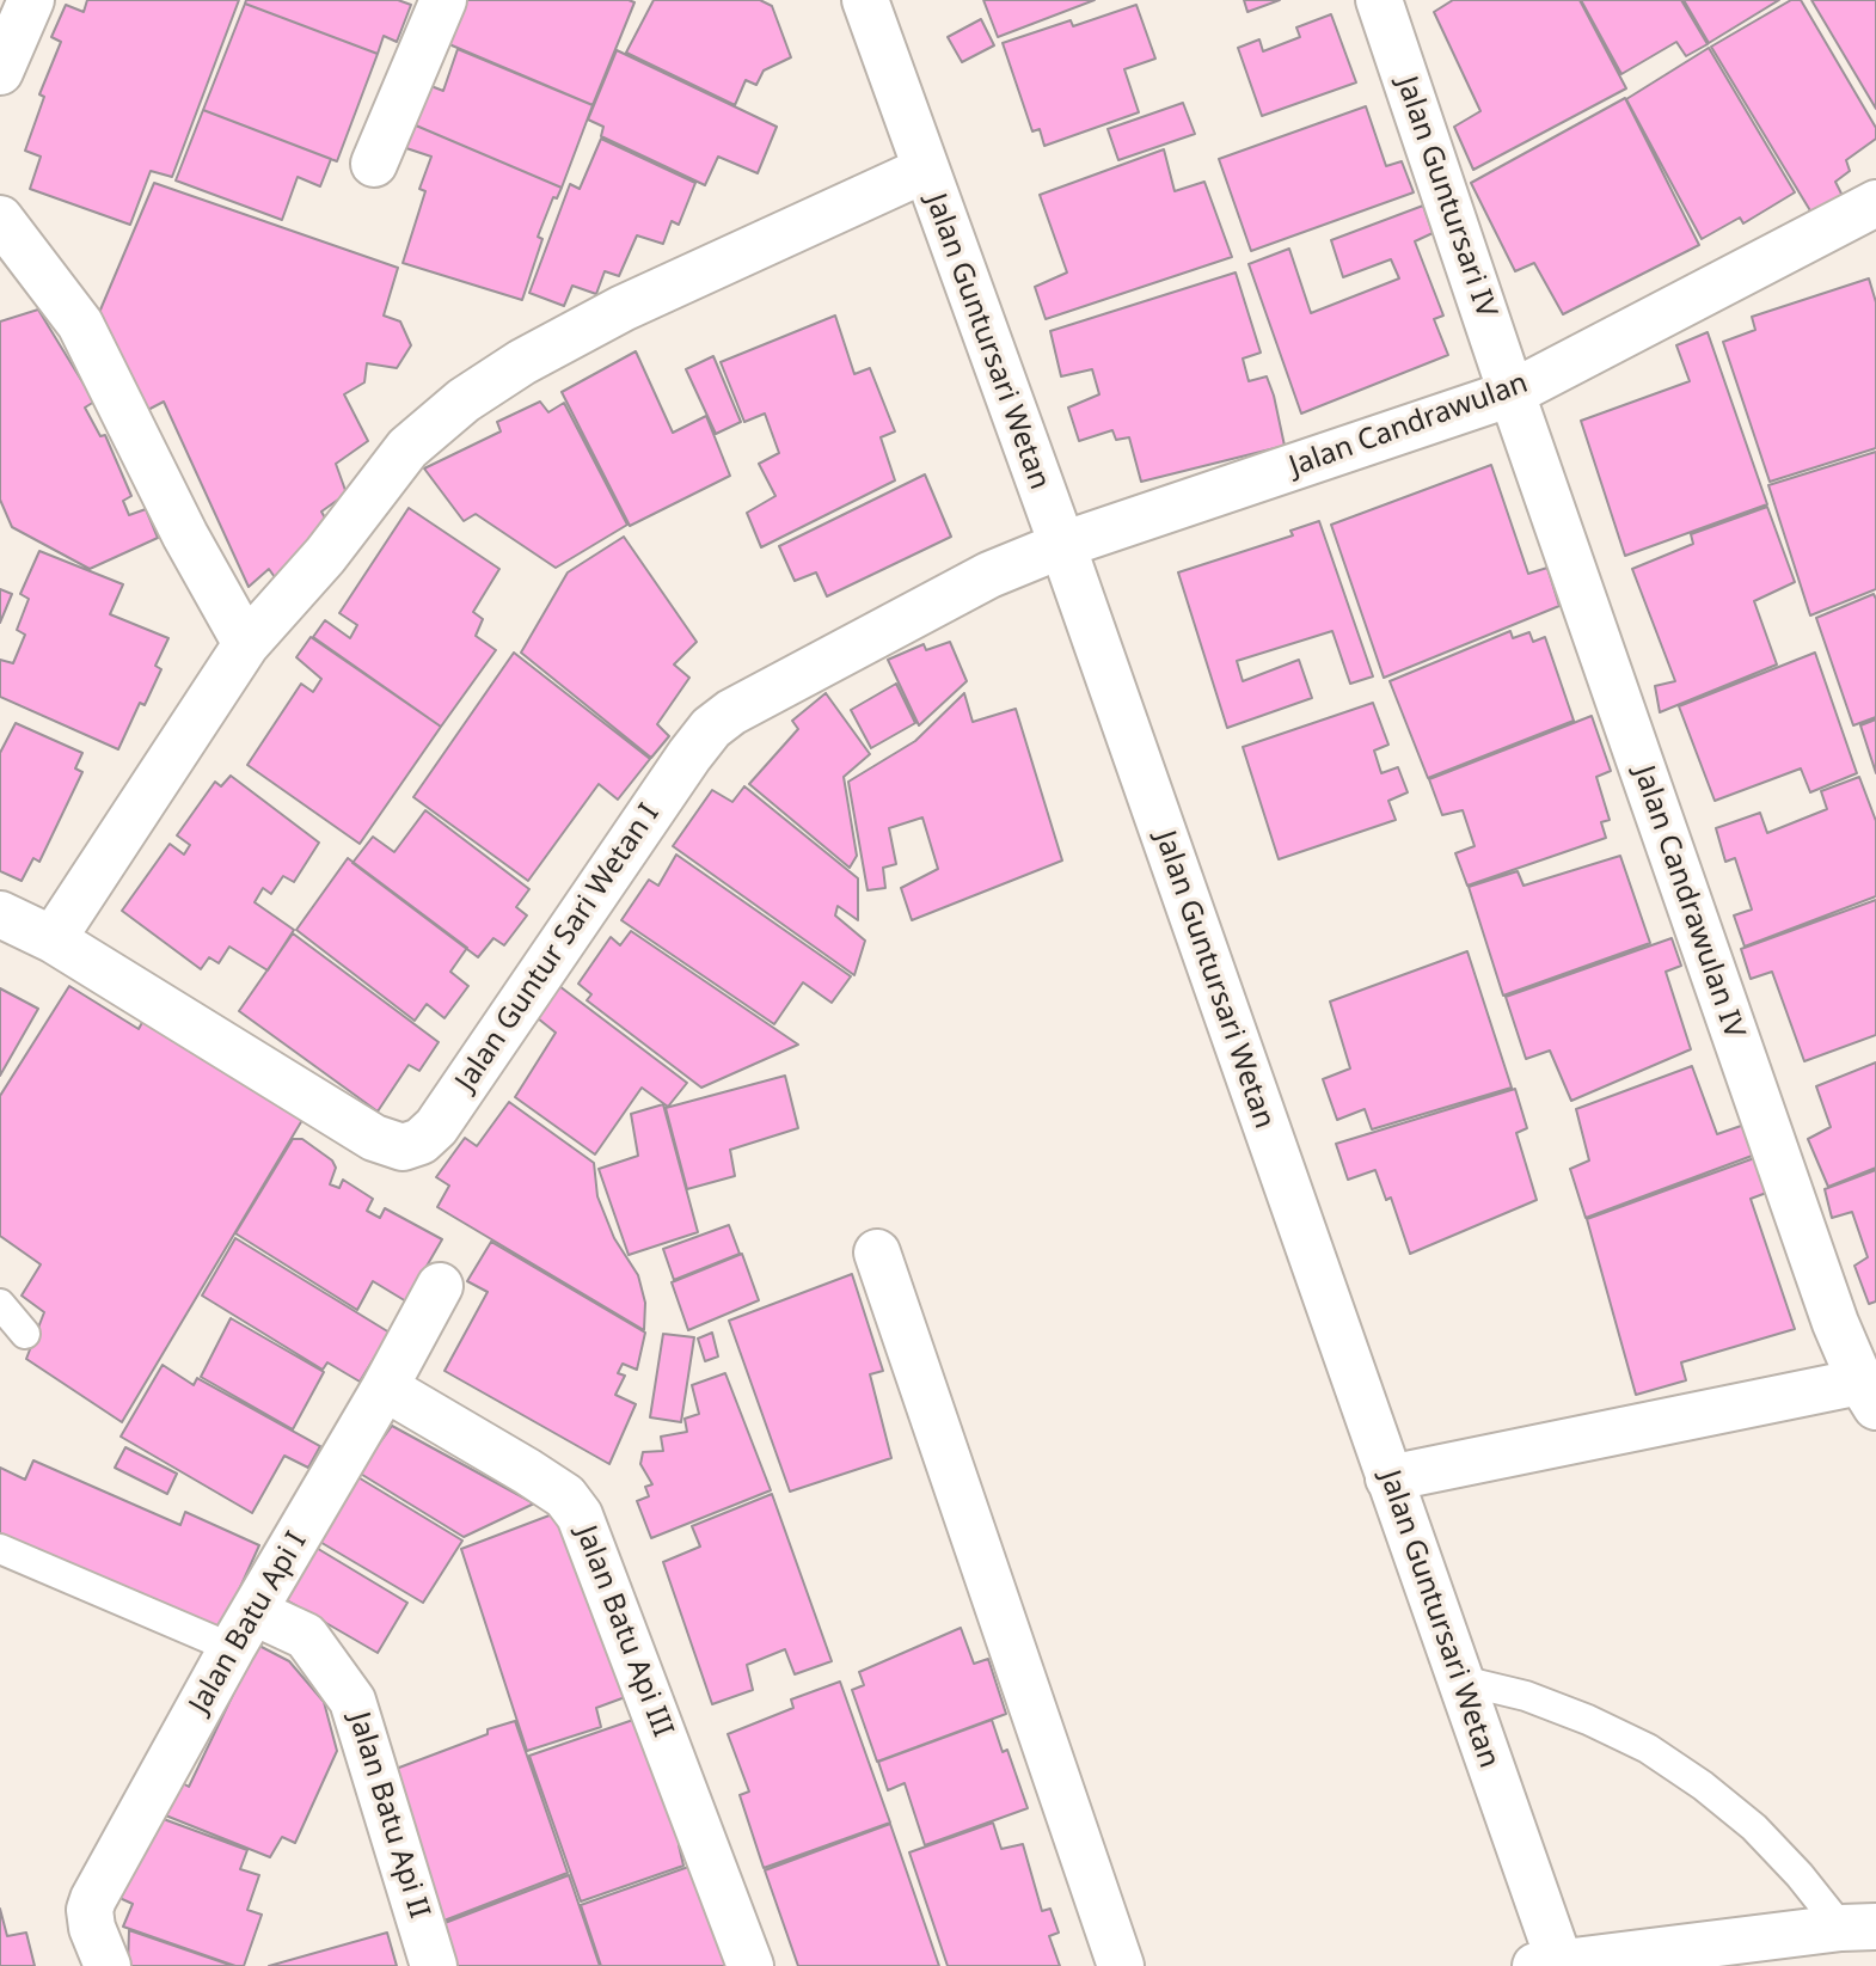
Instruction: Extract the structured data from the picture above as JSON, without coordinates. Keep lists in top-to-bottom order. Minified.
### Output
{"streets":{"street":["Jalan Guntursari IV","Jalan Guntursari Wetan","Jalan Candrawulan","Jalan Candrawulan IV","Jalan Guntur Sari Wetan I","Jalan Batu Api I","Jalan Batu Api III","Jalan Batu Api II"]},"crossings":[["Jalan Guntursari IV","Jalan Candrawulan"],["Jalan Guntursari IV","Jalan Candrawulan IV"],["Jalan Guntursari Wetan","Jalan Candrawulan"],["Jalan Guntursari Wetan","Jalan Guntur Sari Wetan I"],["Jalan Candrawulan","Jalan Candrawulan IV"],["Jalan Candrawulan","Jalan Guntur Sari Wetan I"],["Jalan Batu Api I","Jalan Batu Api III"],["Jalan Batu Api I","Jalan Batu Api II"]]}
